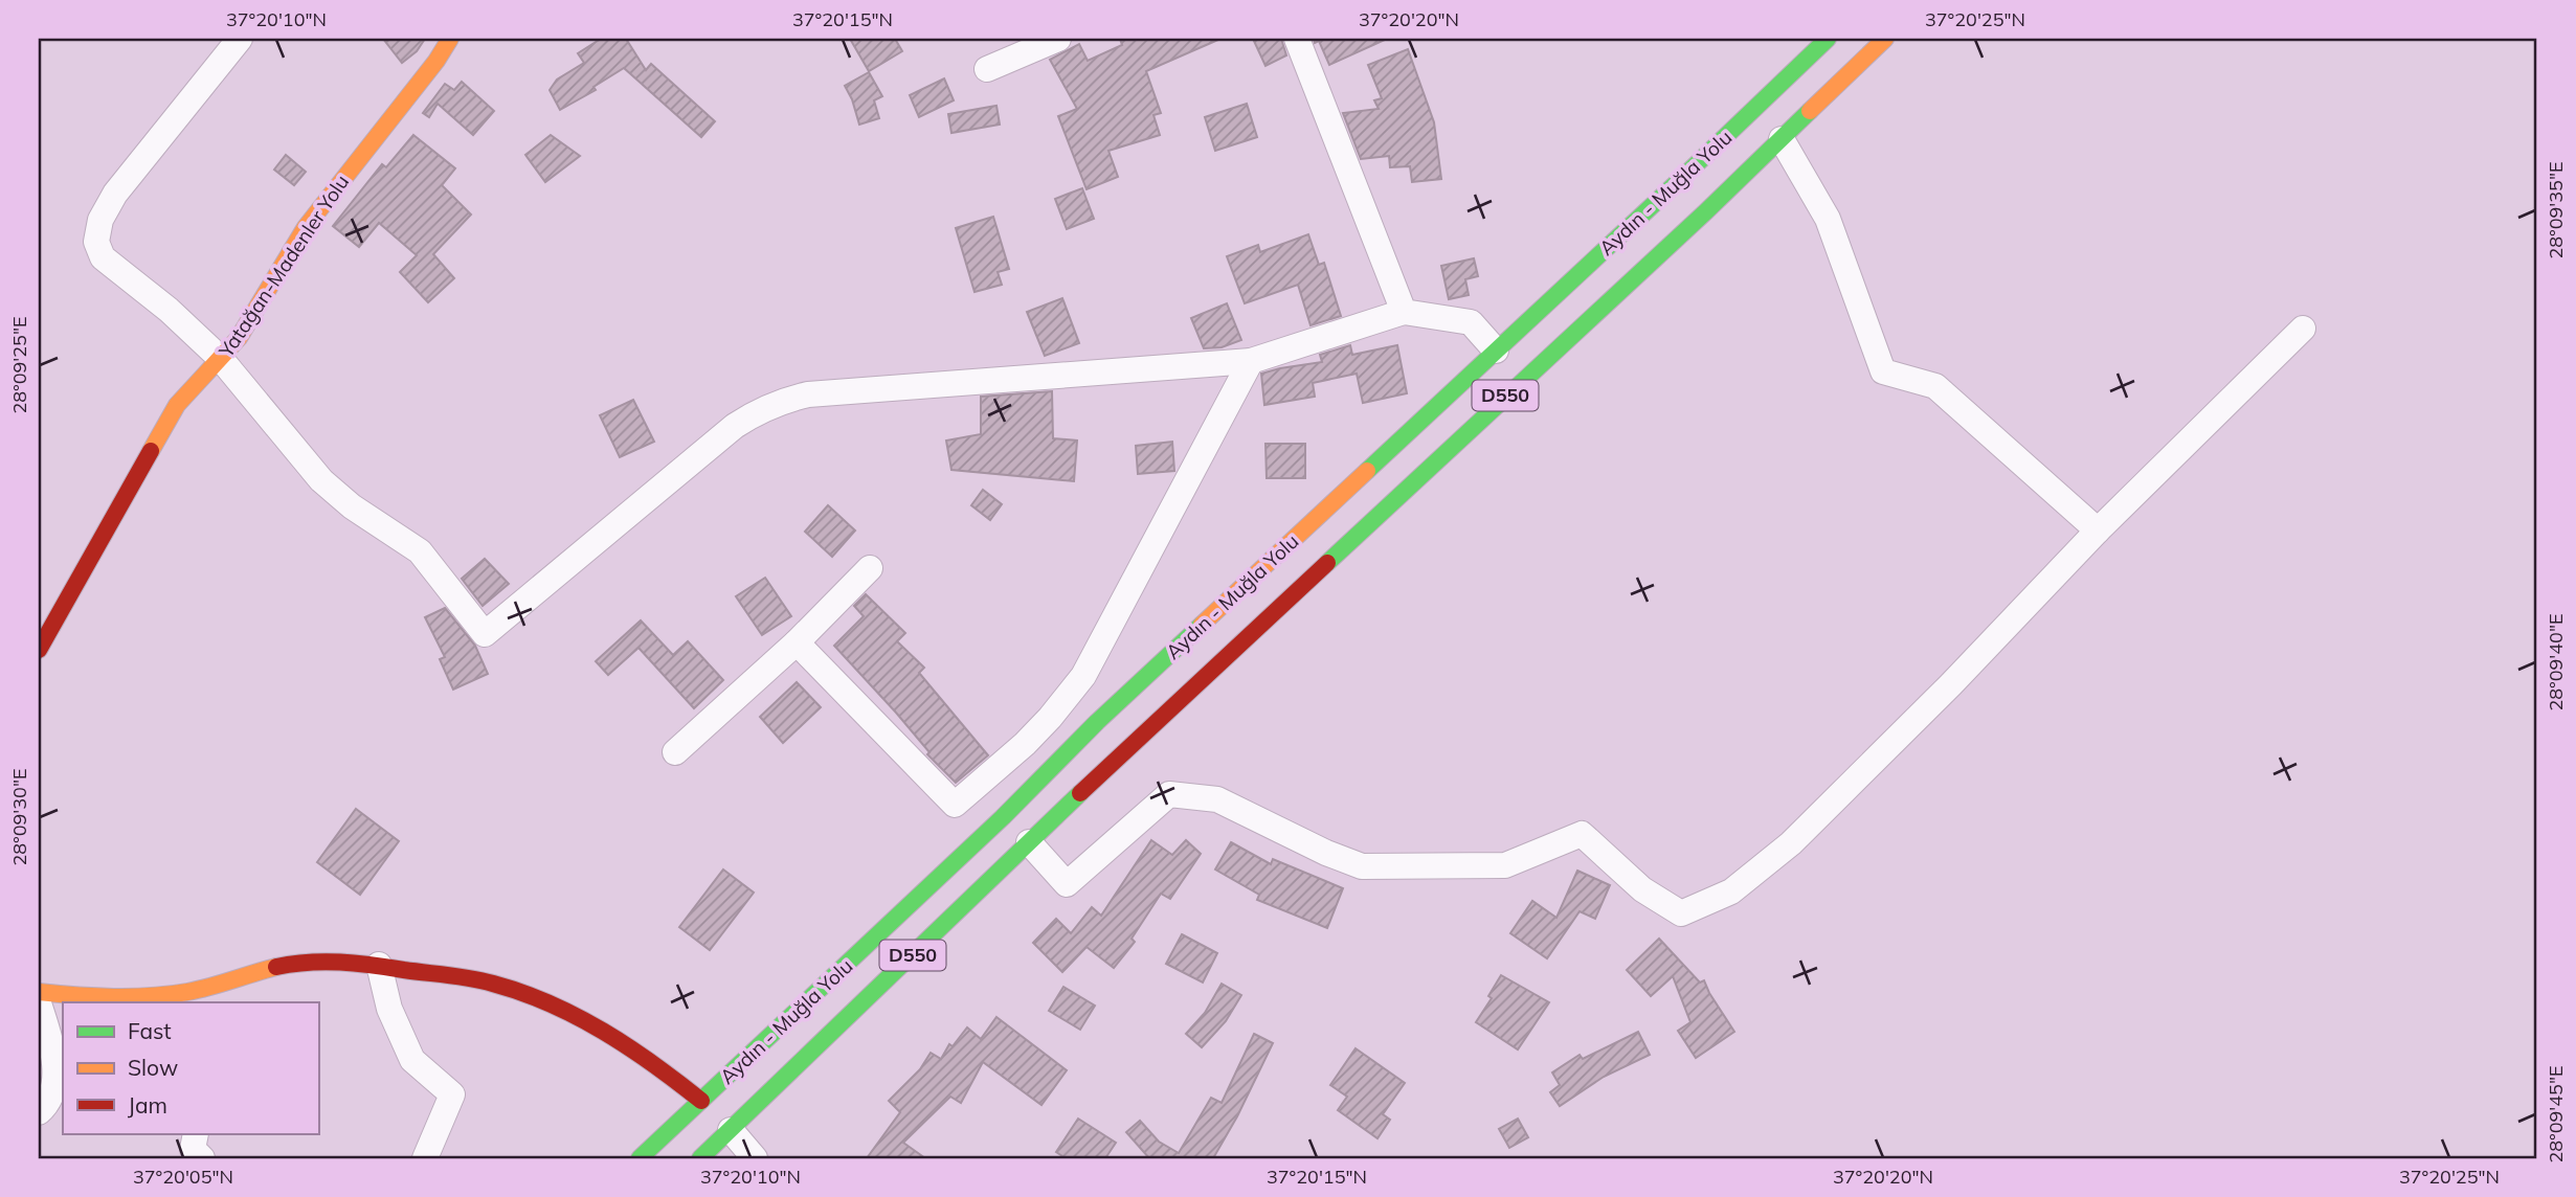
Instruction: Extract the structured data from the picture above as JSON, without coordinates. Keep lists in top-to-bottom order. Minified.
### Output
{"streets":{"main road":["Aydın - Muğla Yolu","Yatağan-Madenler Yolu","D550"]},"legend":["Fast","Slow","Jam"],"coordinates":["37°20'10\"N","37°20'15\"N","37°20'20\"N","37°20'25\"N","28°09'35\"E","28°09'25\"E","28°09'40\"E","28°09'30\"E","28°09'45\"E","37°20'05\"N"]}
